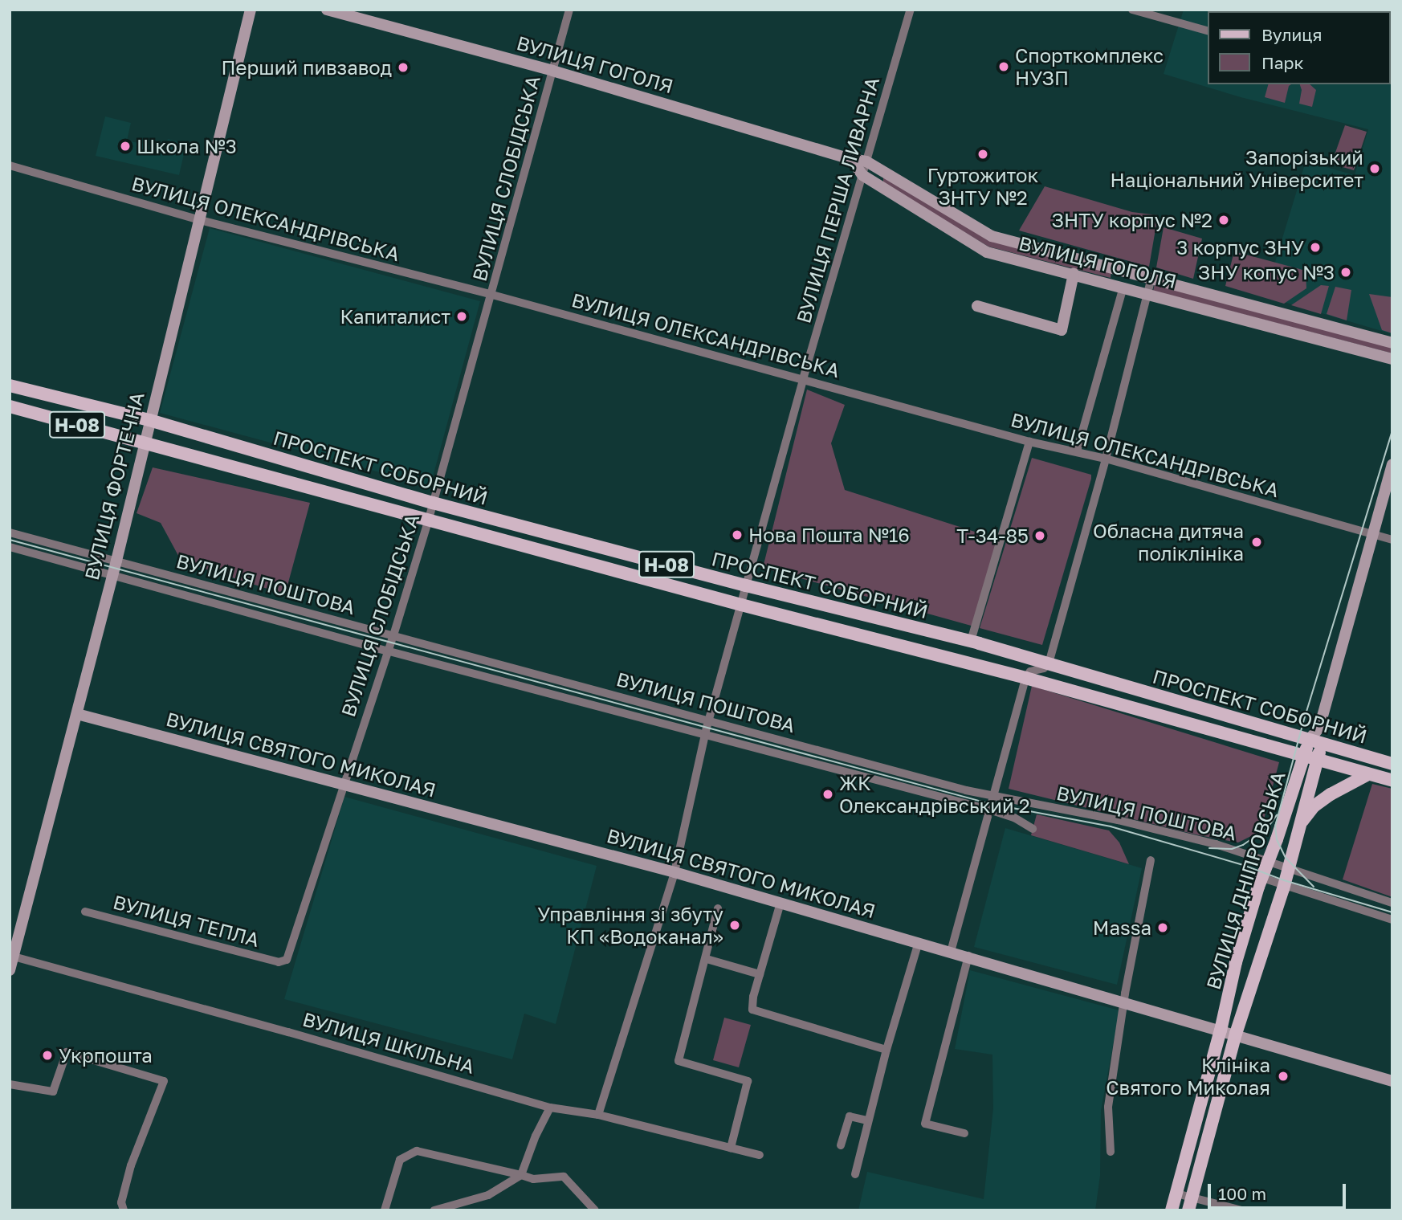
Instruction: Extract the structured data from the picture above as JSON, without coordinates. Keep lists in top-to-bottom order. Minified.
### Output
{"streets":{"main road":["Н-08","ПРОСПЕКТ СОБОРНИЙ","ВУЛИЦЯ ДНІПРОВСЬКА"],"street":["ВУЛИЦЯ ГОГОЛЯ","ВУЛИЦЯ СЛОБІДСЬКА","ВУЛИЦЯ ПЕРША ЛИВАРНА","ВУЛИЦЯ ОЛЕКСАНДРІВСЬКА","ВУЛИЦЯ ФОРТЕЧНА","ВУЛИЦЯ ПОШТОВА","ВУЛИЦЯ СВЯТОГО МИКОЛАЯ","ВУЛИЦЯ ТЕПЛА","ВУЛИЦЯ ШКІЛЬНА"]},"crossings":[["ВУЛИЦЯ ГОГОЛЯ","ВУЛИЦЯ СЛОБІДСЬКА"],["ВУЛИЦЯ ГОГОЛЯ","ВУЛИЦЯ ПЕРША ЛИВАРНА"],["ВУЛИЦЯ СЛОБІДСЬКА","ВУЛИЦЯ ОЛЕКСАНДРІВСЬКА"],["ВУЛИЦЯ СЛОБІДСЬКА","ПРОСПЕКТ СОБОРНИЙ"],["ВУЛИЦЯ СЛОБІДСЬКА","ВУЛИЦЯ ПОШТОВА"],["ВУЛИЦЯ СЛОБІДСЬКА","ВУЛИЦЯ СВЯТОГО МИКОЛАЯ"],["ВУЛИЦЯ СЛОБІДСЬКА","ВУЛИЦЯ ТЕПЛА"],["ВУЛИЦЯ ПЕРША ЛИВАРНА","ВУЛИЦЯ ОЛЕКСАНДРІВСЬКА"],["ВУЛИЦЯ ПЕРША ЛИВАРНА","ПРОСПЕКТ СОБОРНИЙ"],["ВУЛИЦЯ ПЕРША ЛИВАРНА","ВУЛИЦЯ ПОШТОВА"],["ВУЛИЦЯ ПЕРША ЛИВАРНА","ВУЛИЦЯ СВЯТОГО МИКОЛАЯ"],["ВУЛИЦЯ ПЕРША ЛИВАРНА","ВУЛИЦЯ ШКІЛЬНА"],["ВУЛИЦЯ ОЛЕКСАНДРІВСЬКА","ВУЛИЦЯ ФОРТЕЧНА"],["ВУЛИЦЯ ОЛЕКСАНДРІВСЬКА","ВУЛИЦЯ ДНІПРОВСЬКА"],["ПРОСПЕКТ СОБОРНИЙ","ВУЛИЦЯ ФОРТЕЧНА"],["ПРОСПЕКТ СОБОРНИЙ","ВУЛИЦЯ ДНІПРОВСЬКА"],["ВУЛИЦЯ ФОРТЕЧНА","ВУЛИЦЯ ПОШТОВА"],["ВУЛИЦЯ ФОРТЕЧНА","ВУЛИЦЯ СВЯТОГО МИКОЛАЯ"],["ВУЛИЦЯ ФОРТЕЧНА","ВУЛИЦЯ ШКІЛЬНА"],["ВУЛИЦЯ ПОШТОВА","ВУЛИЦЯ ДНІПРОВСЬКА"],["ВУЛИЦЯ СВЯТОГО МИКОЛАЯ","ВУЛИЦЯ ДНІПРОВСЬКА"]],"places":["Спорткомплекс НУЗП","Перший пивзавод","Школа №3","Гуртожиток ЗНТУ №2","Запорізький Національний Університет","ЗНТУ корпус №2","3 корпус ЗНУ","ЗНУ копус №3","Капиталист","Нова Пошта №16","Т-34-85","Обласна дитяча поліклініка","ЖК Олександрівський 2","Управлiння зi збуту КП «Водоканал»","Massa","Укрпошта","Клініка Святого Миколая"],"legend":["Вулиця","Парк"],"scale_bar":"100 m"}
